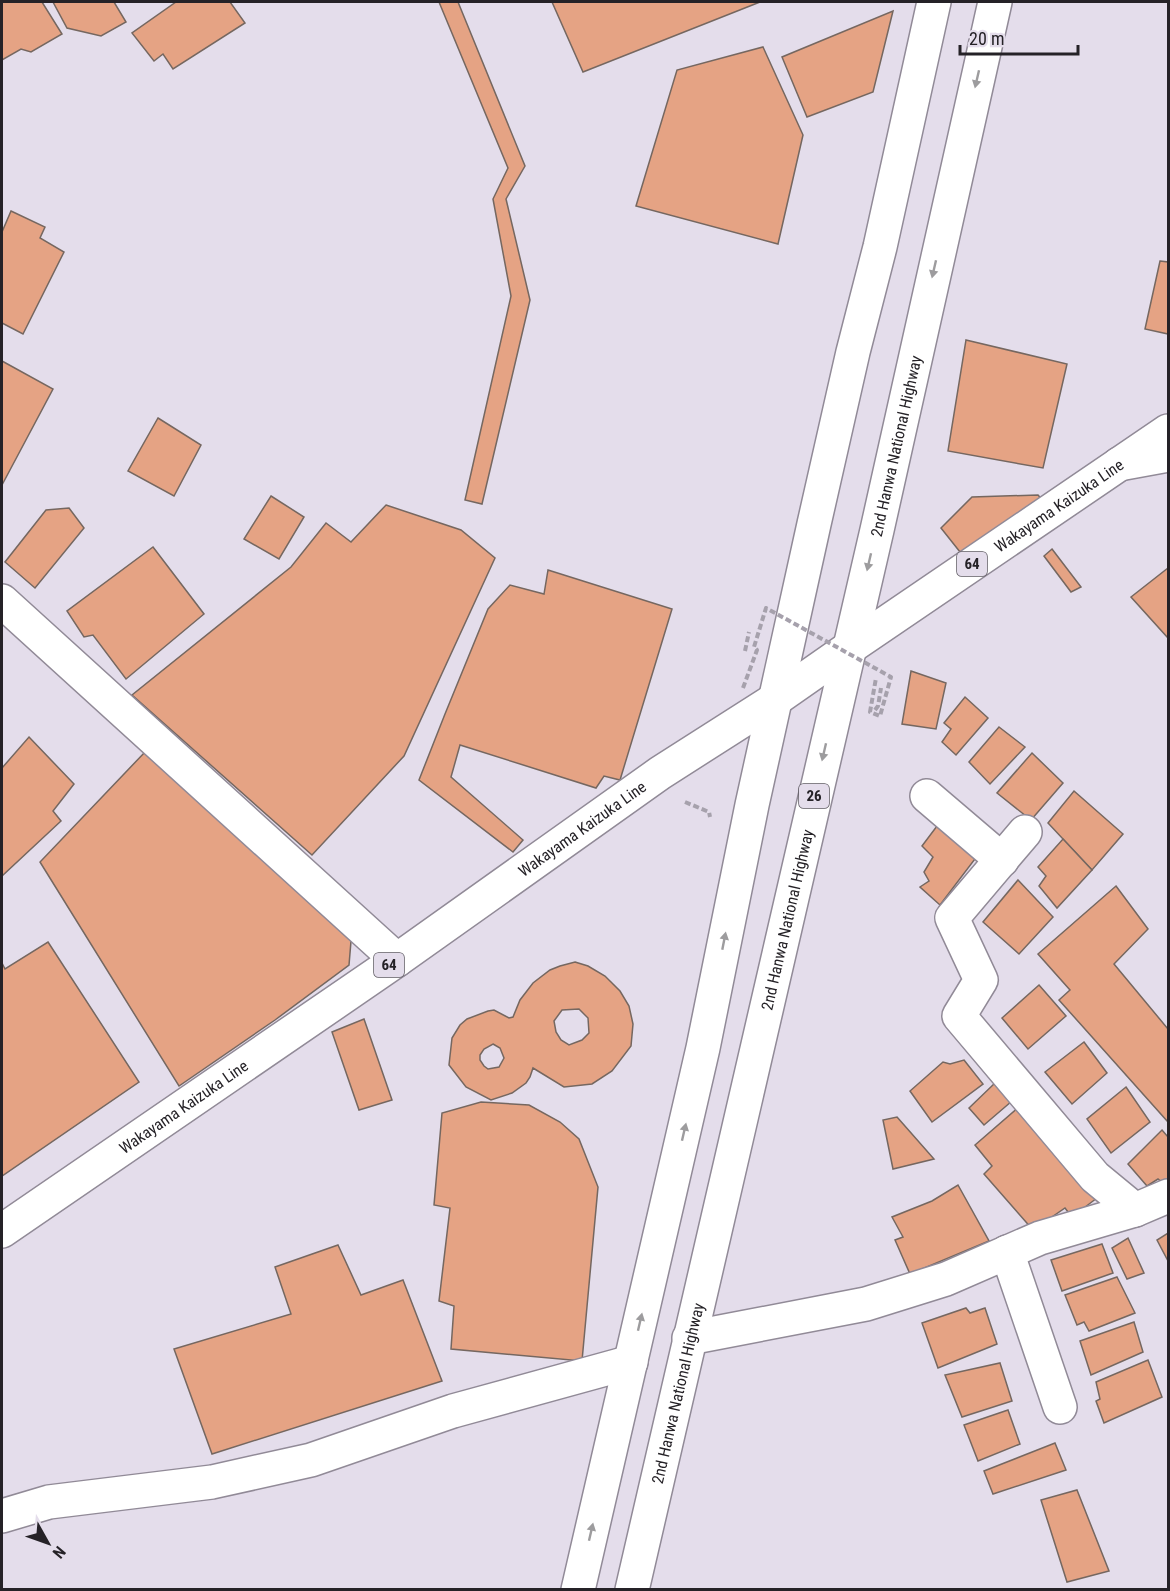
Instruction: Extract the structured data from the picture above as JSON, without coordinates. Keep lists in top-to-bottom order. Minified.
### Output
{"streets":{"main road":["2nd Hanwa National Highway","Wakayama Kaizuka Line","64","26"]},"crossings":[["2nd Hanwa National Highway","Wakayama Kaizuka Line"]],"scale_bar":"20 m","north":"bottom right"}
